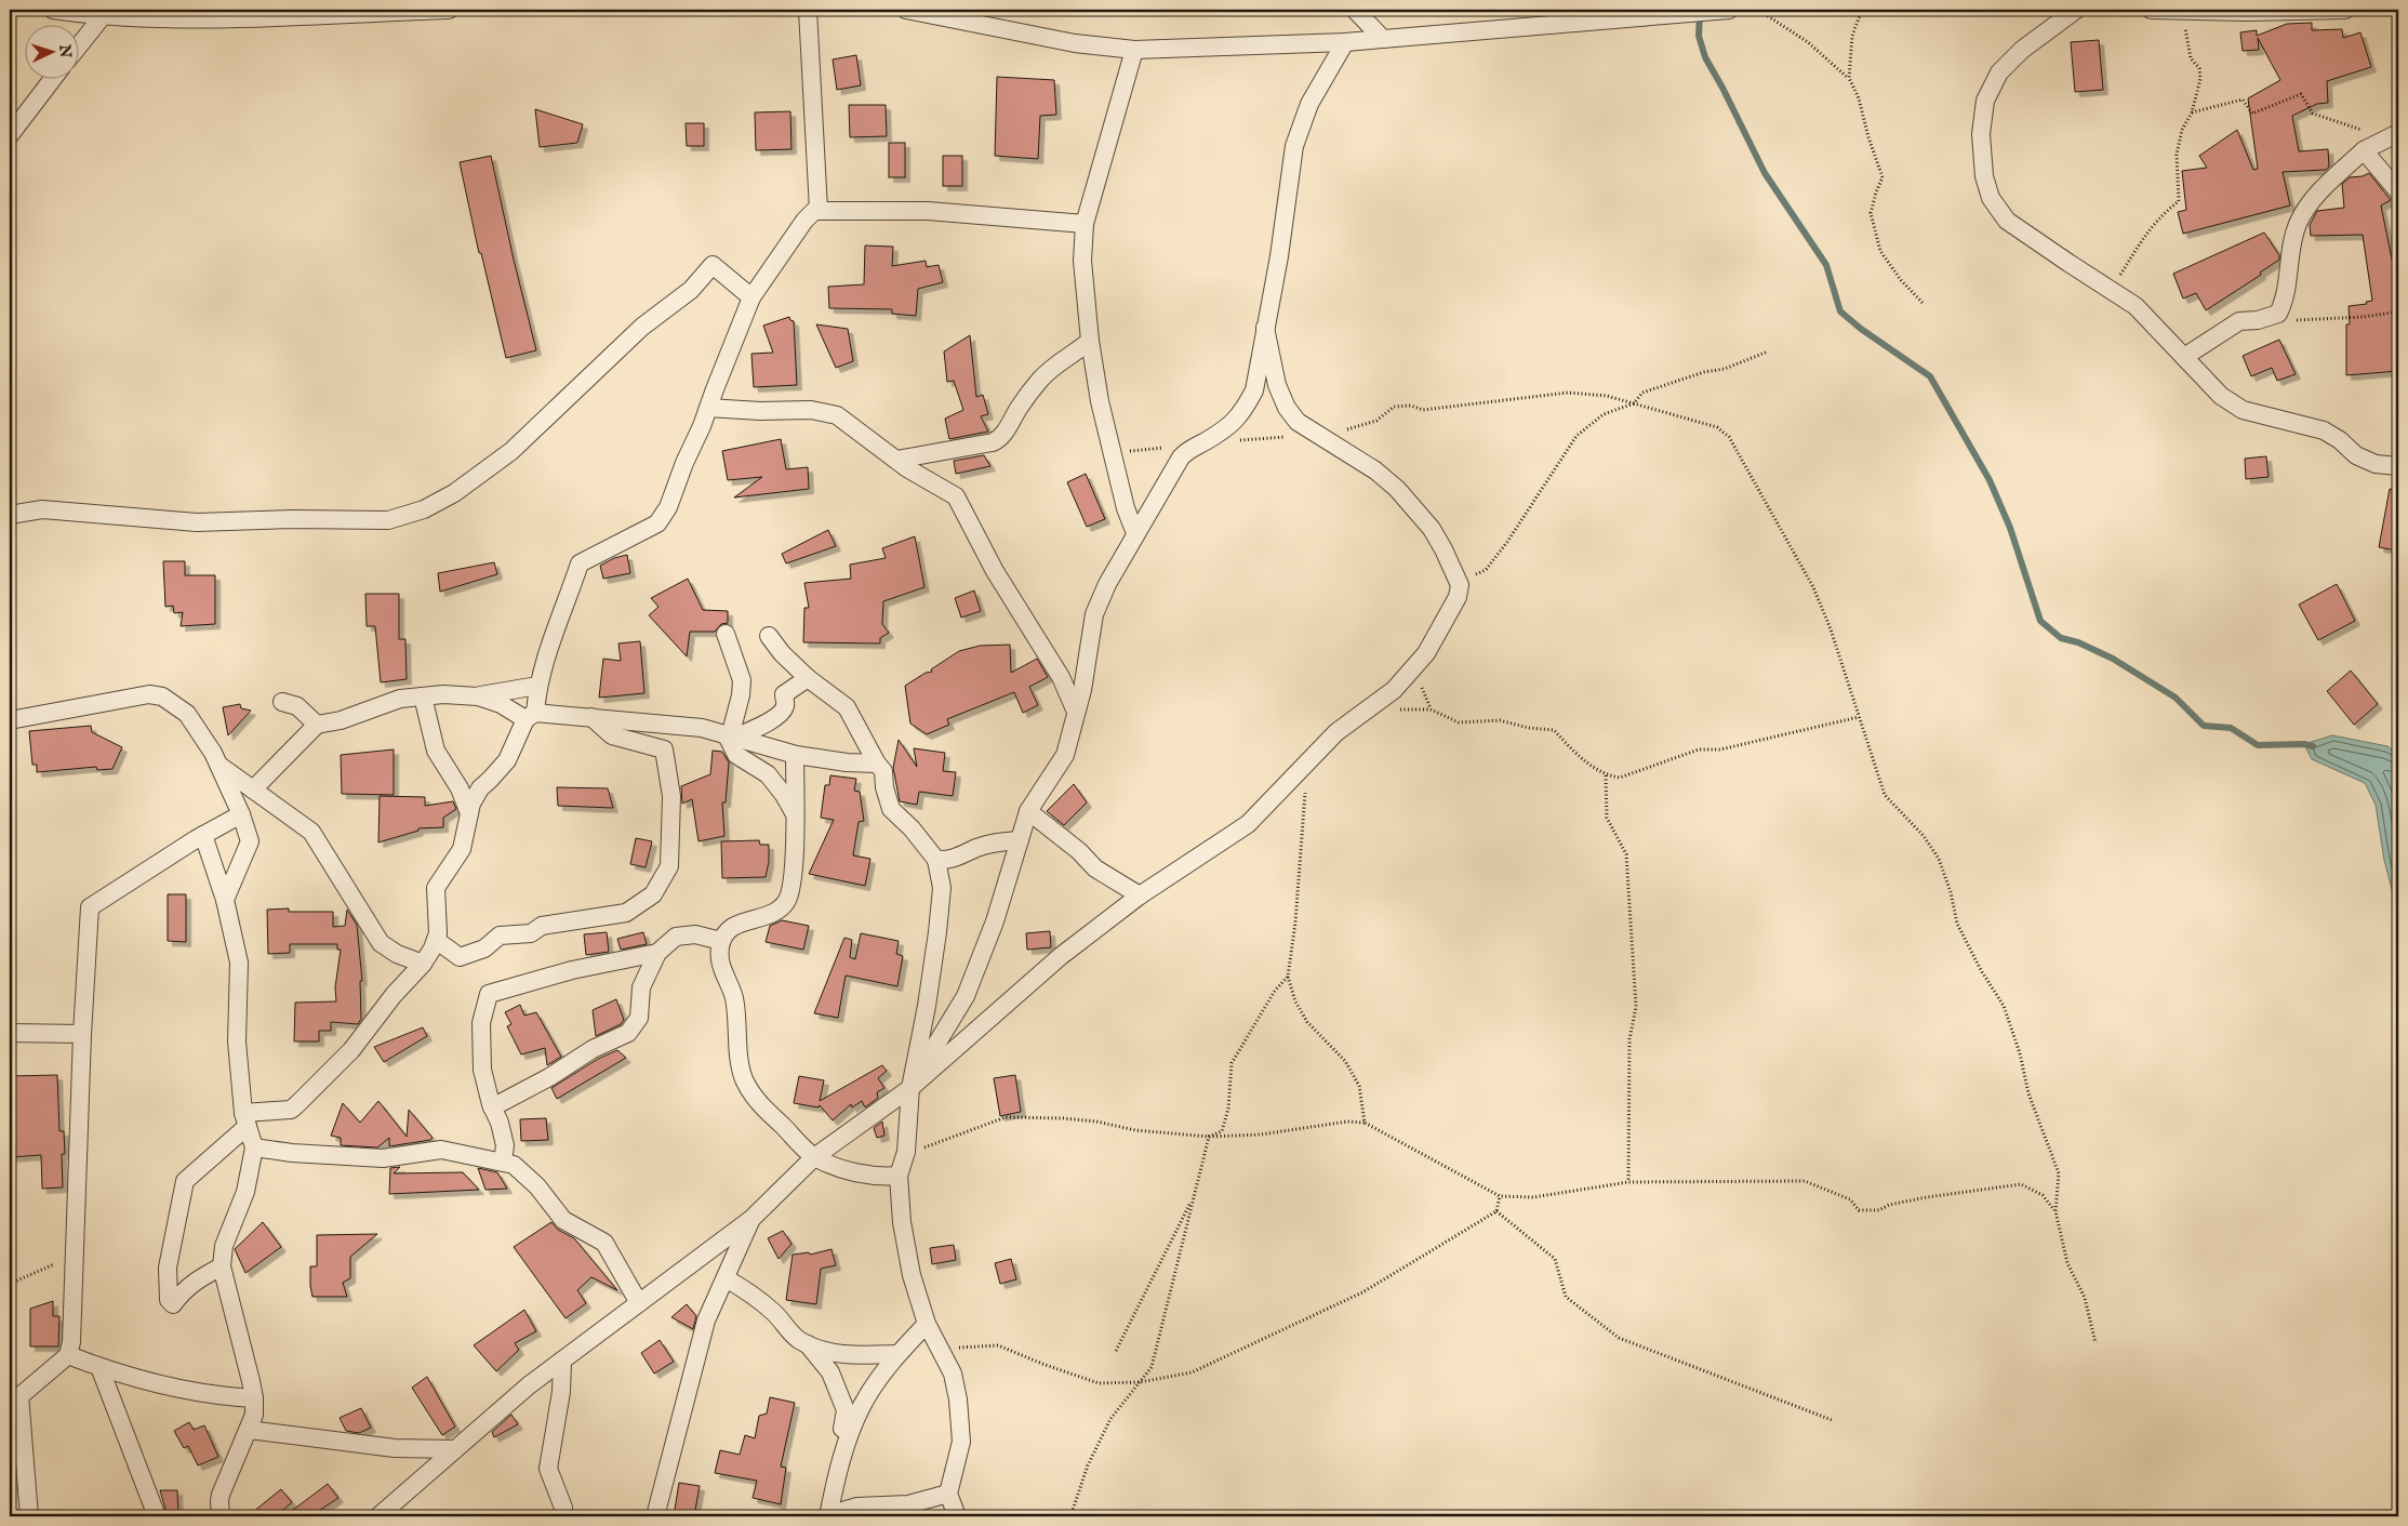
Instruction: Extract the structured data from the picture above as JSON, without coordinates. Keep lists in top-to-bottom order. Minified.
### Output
{"north":"right"}
